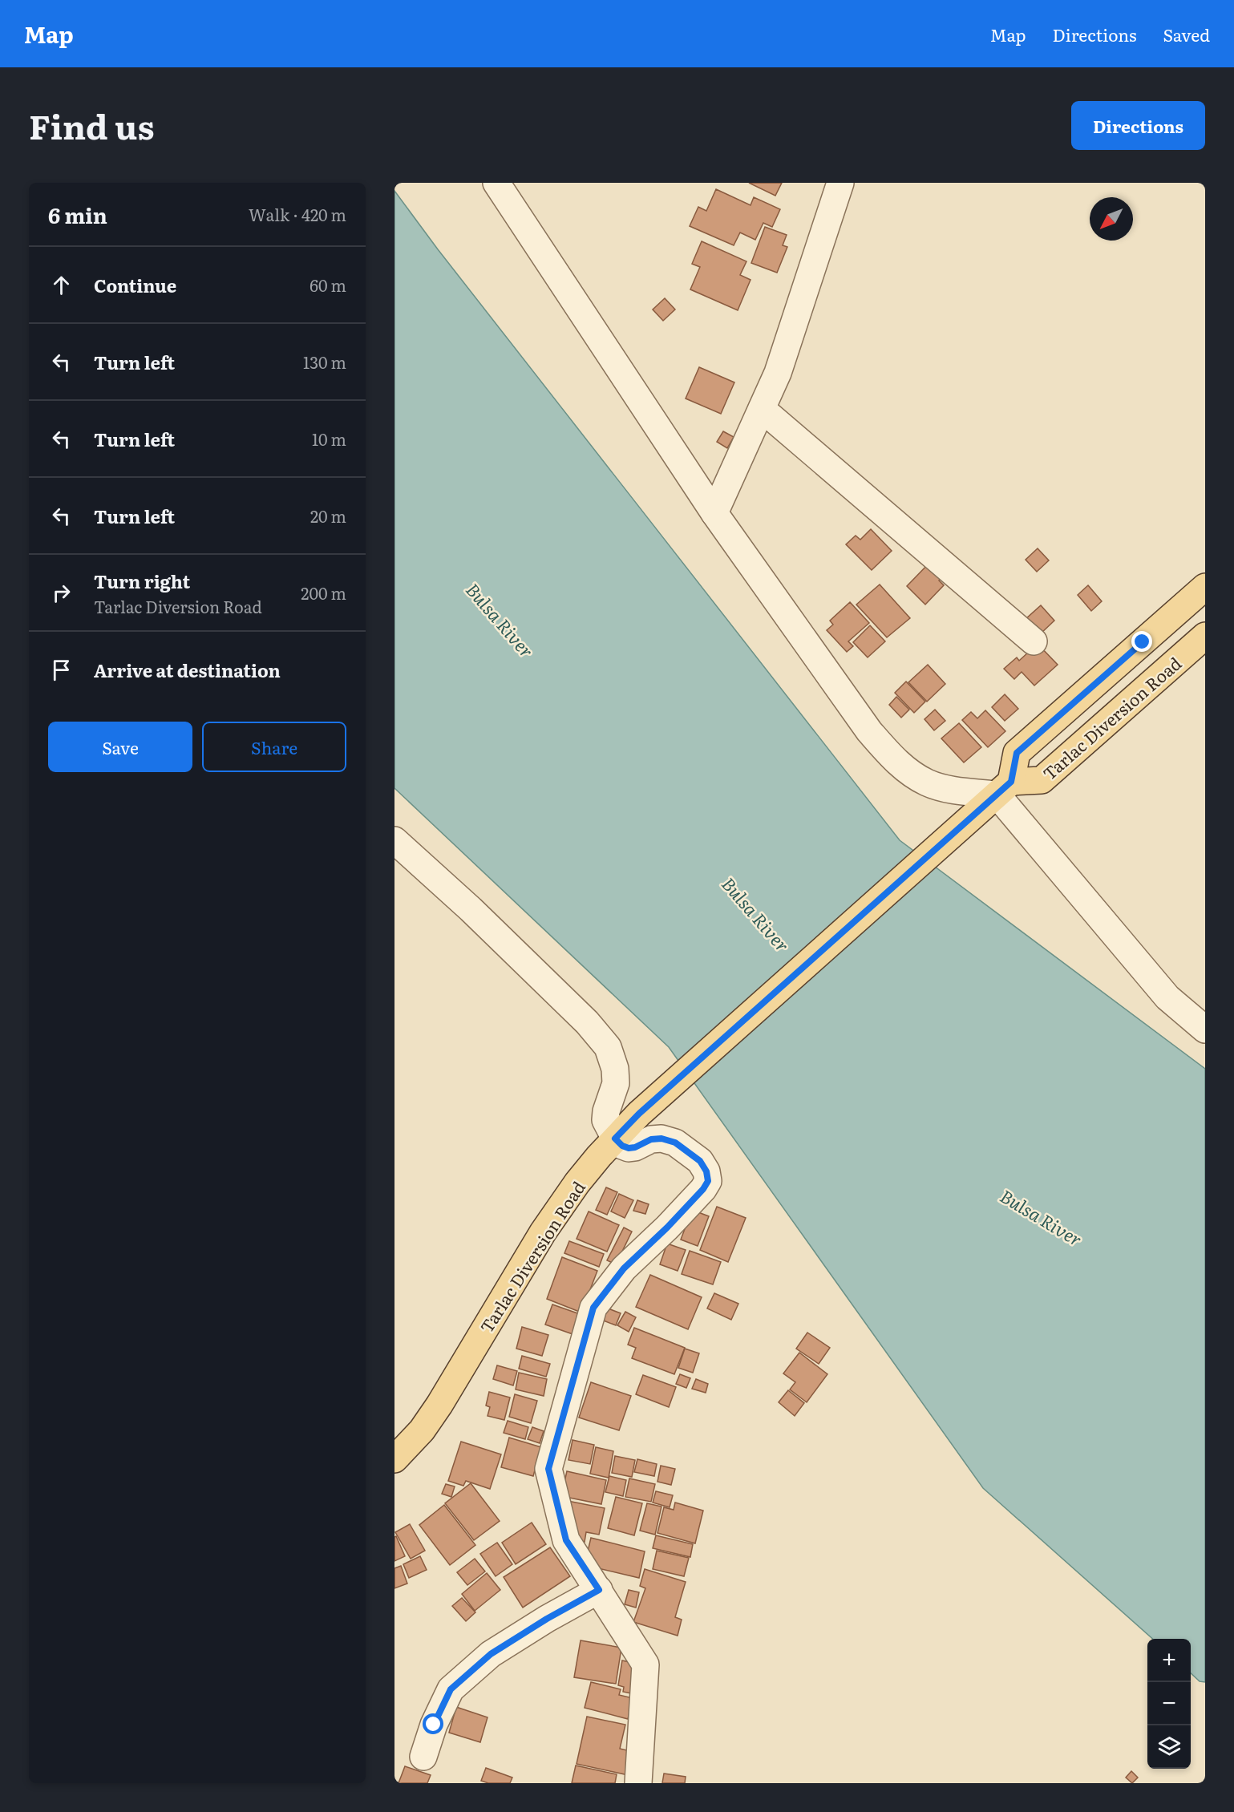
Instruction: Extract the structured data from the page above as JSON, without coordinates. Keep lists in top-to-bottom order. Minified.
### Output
{"streets":{"main road":["Tarlac Diversion Road"]},"water":["Bulsa River"],"north":"bottom left","page":{"header":"Map","nav":["Map","Directions","Saved"],"title":"Find us","buttons":["Directions",["Save","Share"]],"heading":["6 min","Walk · 420 m"],"list":[["Continue","60 m"],["Turn left","130 m"],["Turn left","10 m"],["Turn left","20 m"],["Turn right","Tarlac Diversion Road","200 m"],"Arrive at destination"],"map_buttons":["+","−"]}}
